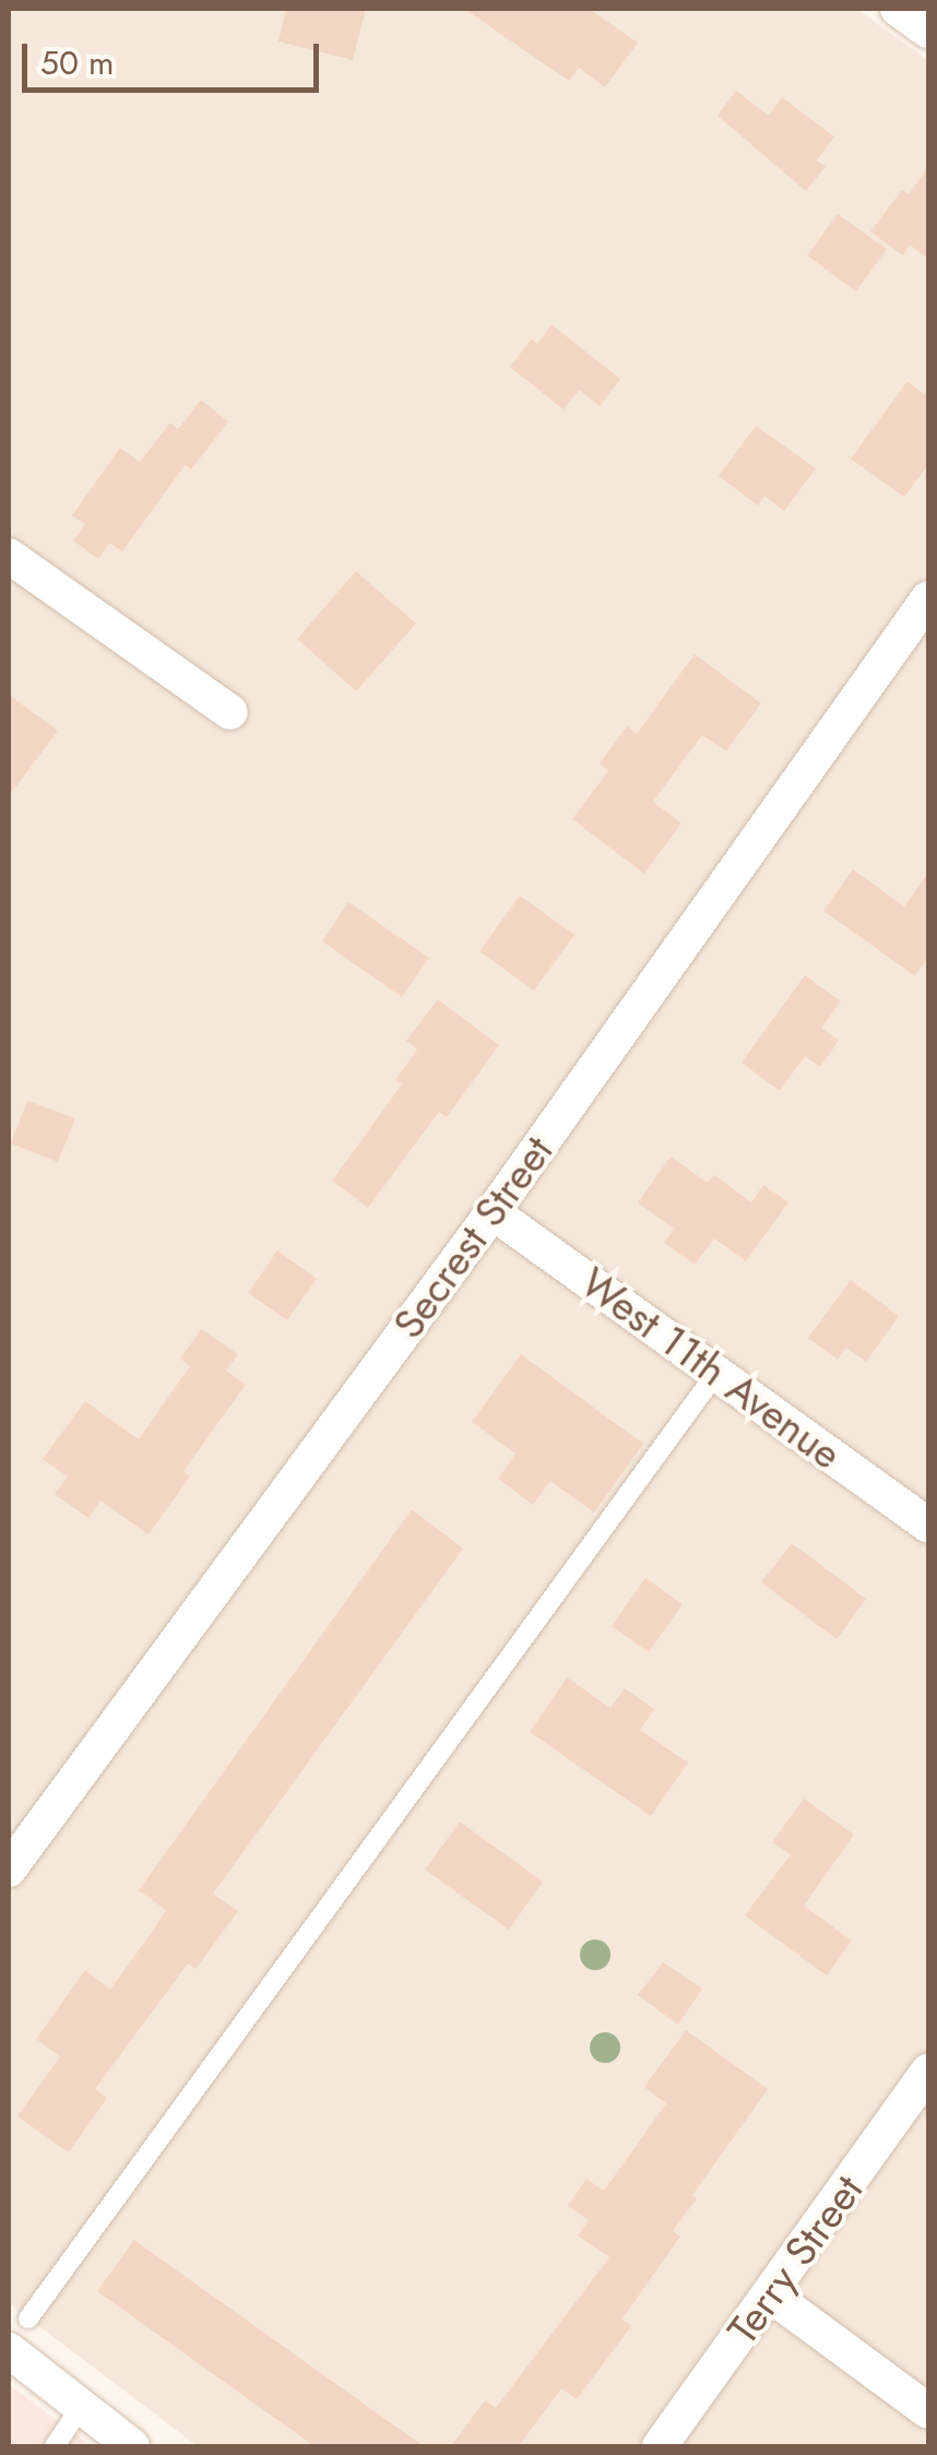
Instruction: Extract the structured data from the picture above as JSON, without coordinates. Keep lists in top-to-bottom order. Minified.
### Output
{"streets":{"street":["Secrest Street","West 11th Avenue","Terry Street"]},"crossings":[["Secrest Street","West 11th Avenue"]],"scale_bar":"50 m"}
